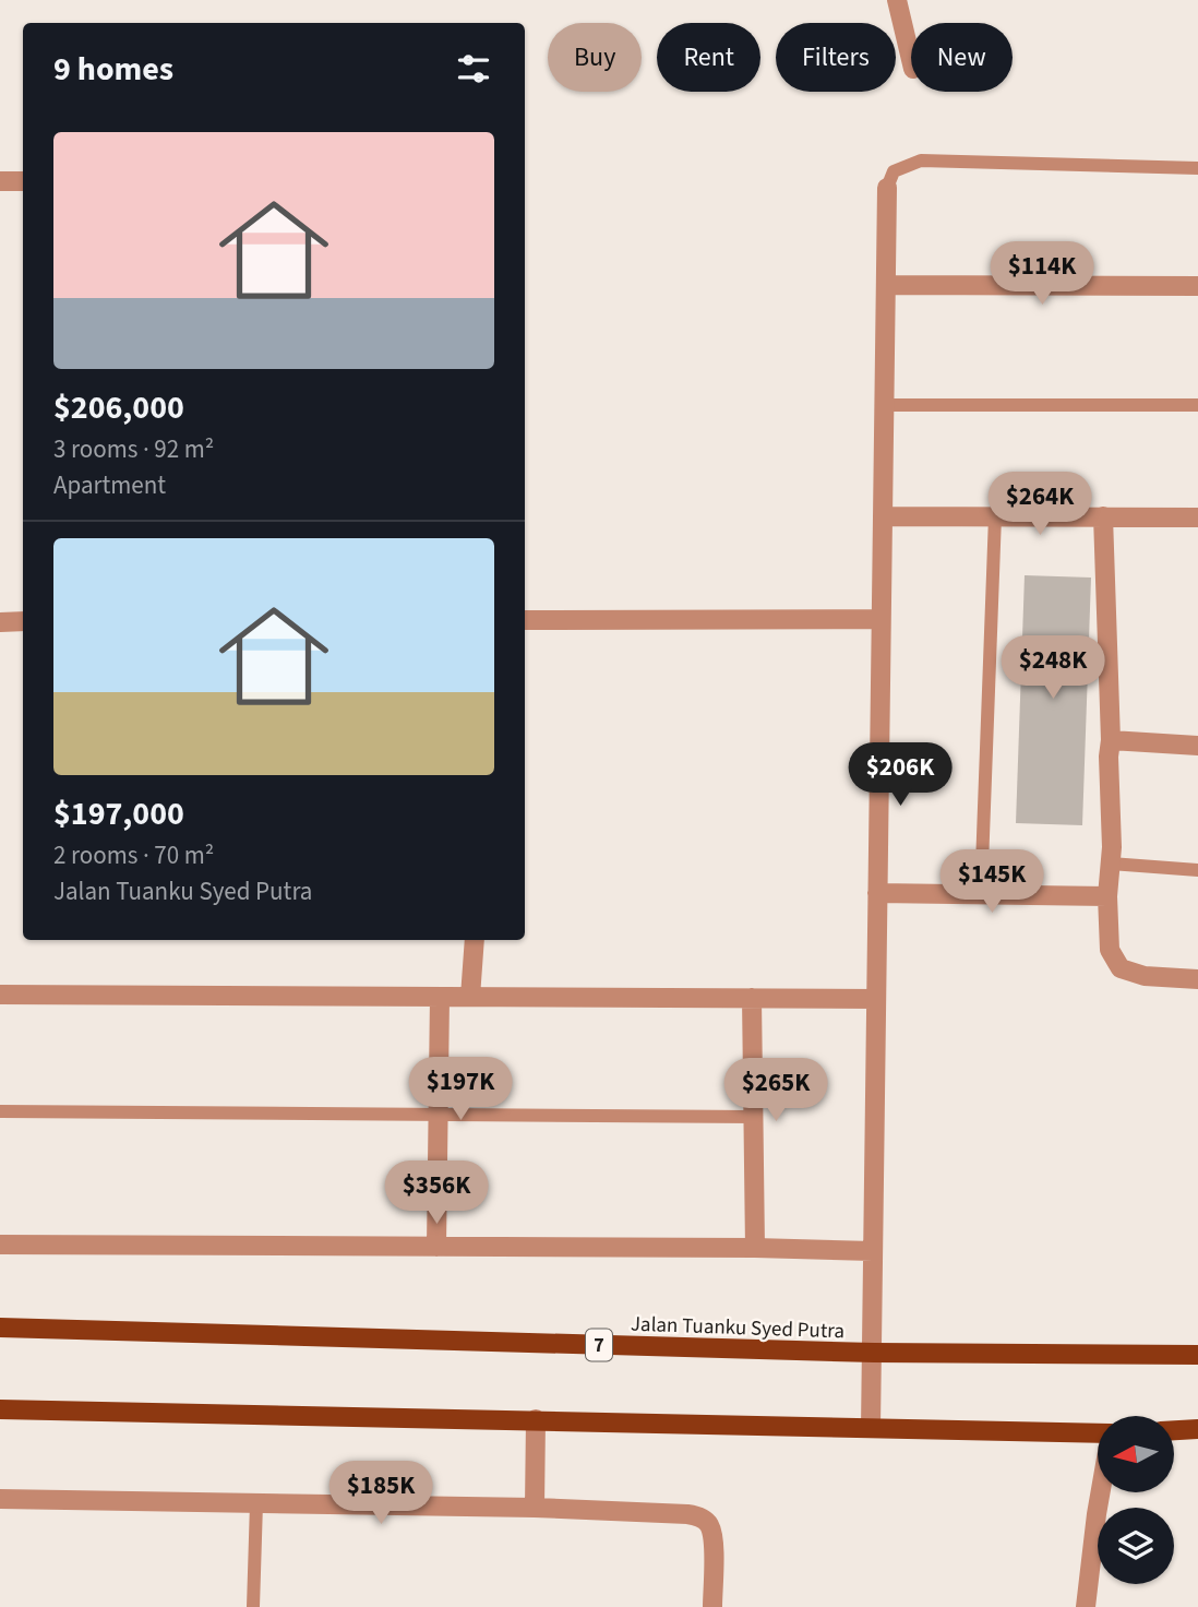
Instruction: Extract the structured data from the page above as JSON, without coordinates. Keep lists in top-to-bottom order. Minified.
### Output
{"streets":{"main road":["Jalan Tuanku Syed Putra","7"]},"north":"left","page":{"chip":["Buy","Rent","Filters","New"],"heading":"9 homes","list":[{"name":"$206,000","note":"3 rooms · 92 m² · Apartment"},{"name":"$197,000","note":"2 rooms · 70 m² · Jalan Tuanku Syed Putra"}],"price":["$114K","$264K","$248K","$206K","$145K","$197K","$265K","$356K","$185K"]}}
